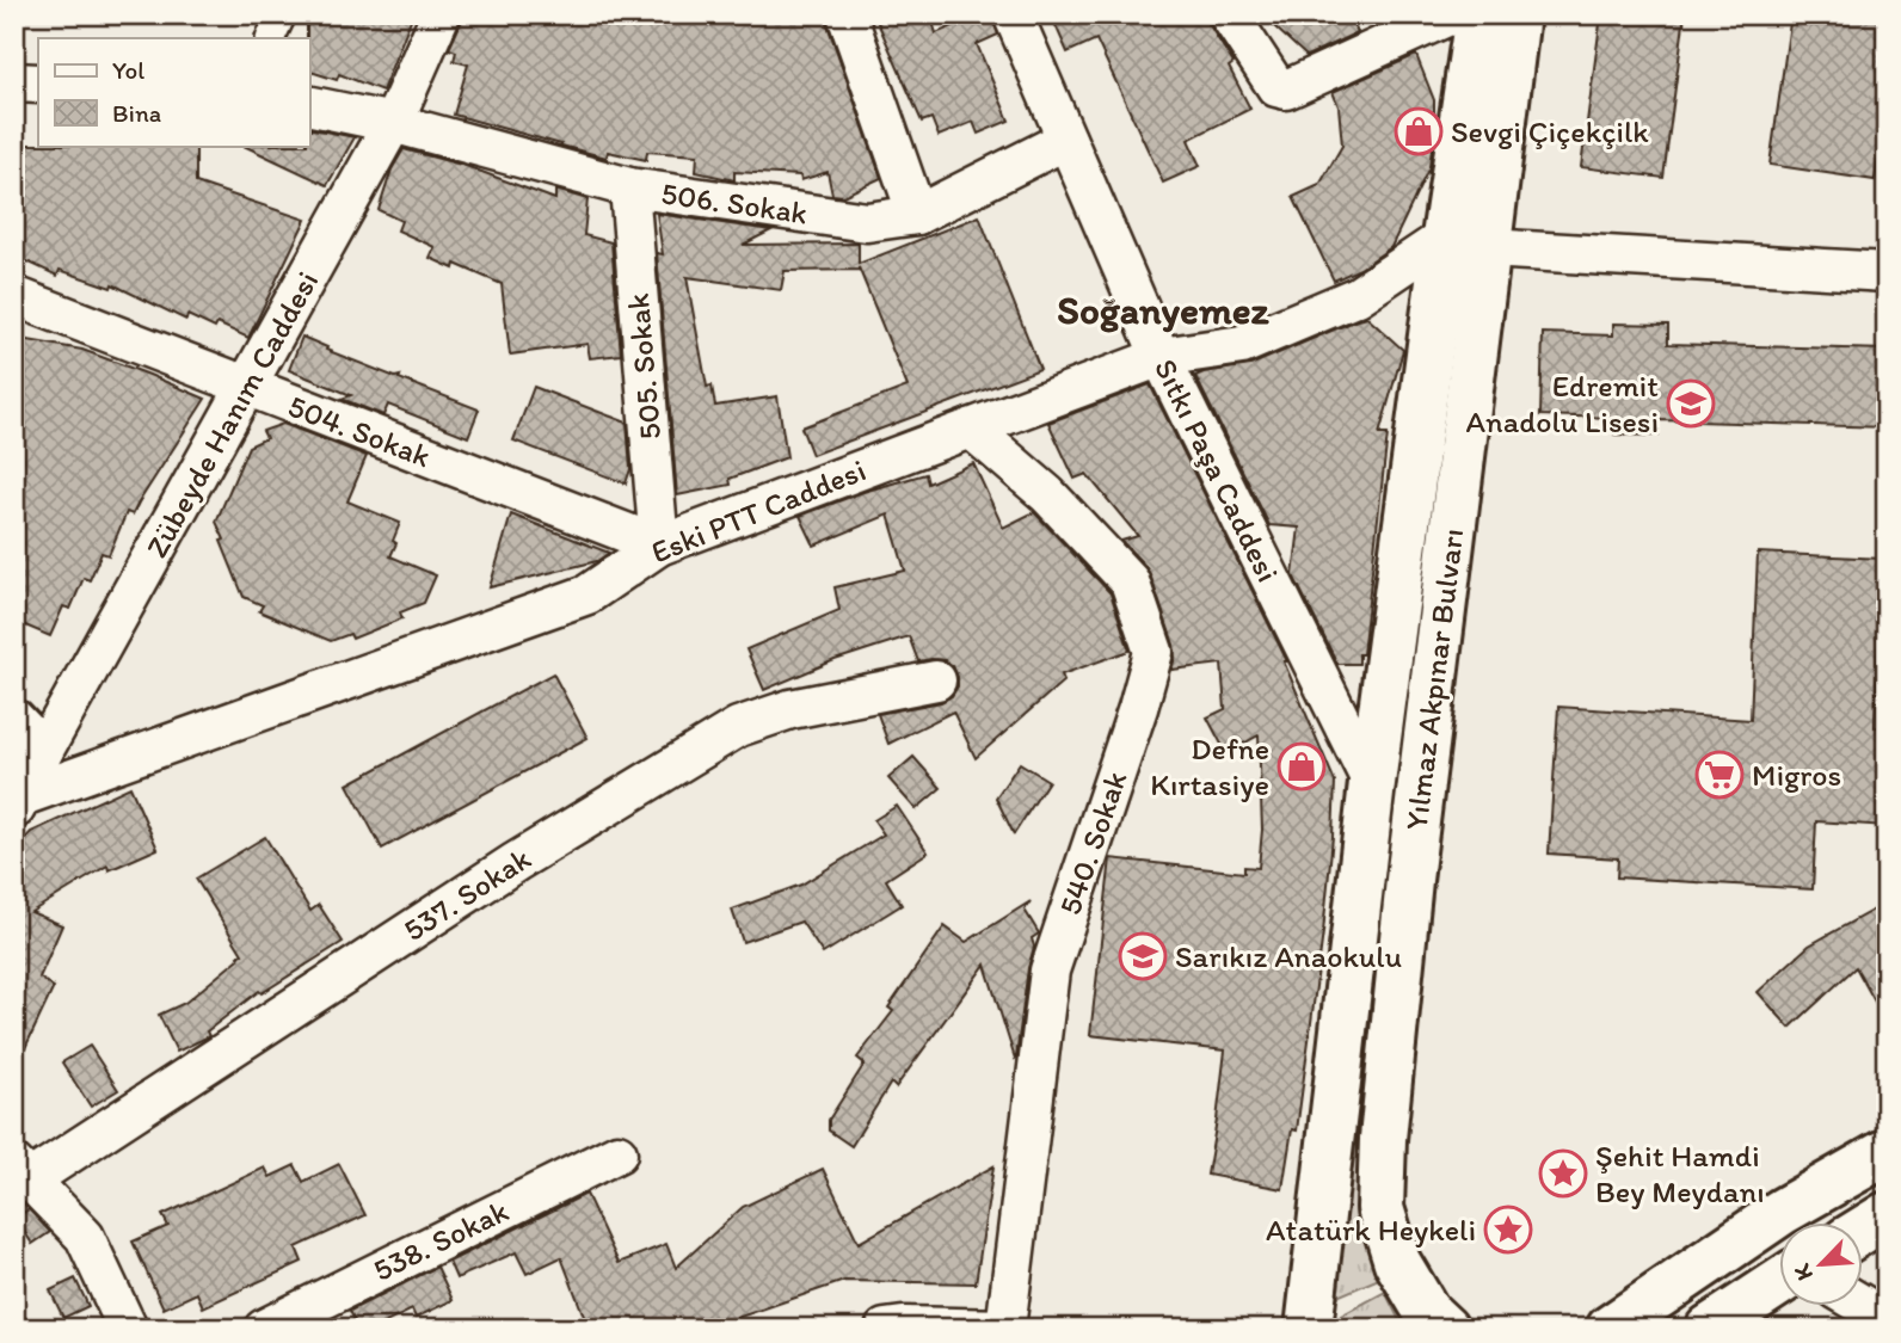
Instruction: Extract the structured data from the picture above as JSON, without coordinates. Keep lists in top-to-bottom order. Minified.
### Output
{"streets":{"main road":["Yılmaz Akpınar Bulvarı"],"street":["506. Sokak","505. Sokak","Zübeyde Hanım Caddesi","504. Sokak","Sıtkı Paşa Caddesi","Eski PTT Caddesi","540. Sokak","537. Sokak","538. Sokak"]},"crossings":[["506. Sokak","505. Sokak"],["506. Sokak","Zübeyde Hanım Caddesi"],["506. Sokak","Sıtkı Paşa Caddesi"],["505. Sokak","504. Sokak"],["505. Sokak","Eski PTT Caddesi"],["Zübeyde Hanım Caddesi","504. Sokak"],["Zübeyde Hanım Caddesi","Eski PTT Caddesi"],["504. Sokak","Eski PTT Caddesi"],["Sıtkı Paşa Caddesi","Eski PTT Caddesi"],["Sıtkı Paşa Caddesi","Yılmaz Akpınar Bulvarı"],["Eski PTT Caddesi","Yılmaz Akpınar Bulvarı"],["Eski PTT Caddesi","540. Sokak"]],"districts":["Soğanyemez"],"places":{"shop":["Sevgi Çiçekçilk","Defne Kırtasiye"],"school or university":["Edremit Anadolu Lisesi","Sarıkız Anaokulu"],"supermarket":["Migros"],"place":["Şehit Hamdi Bey Meydanı","Atatürk Heykeli"]},"legend":["Yol","Bina"],"north":"bottom left"}
